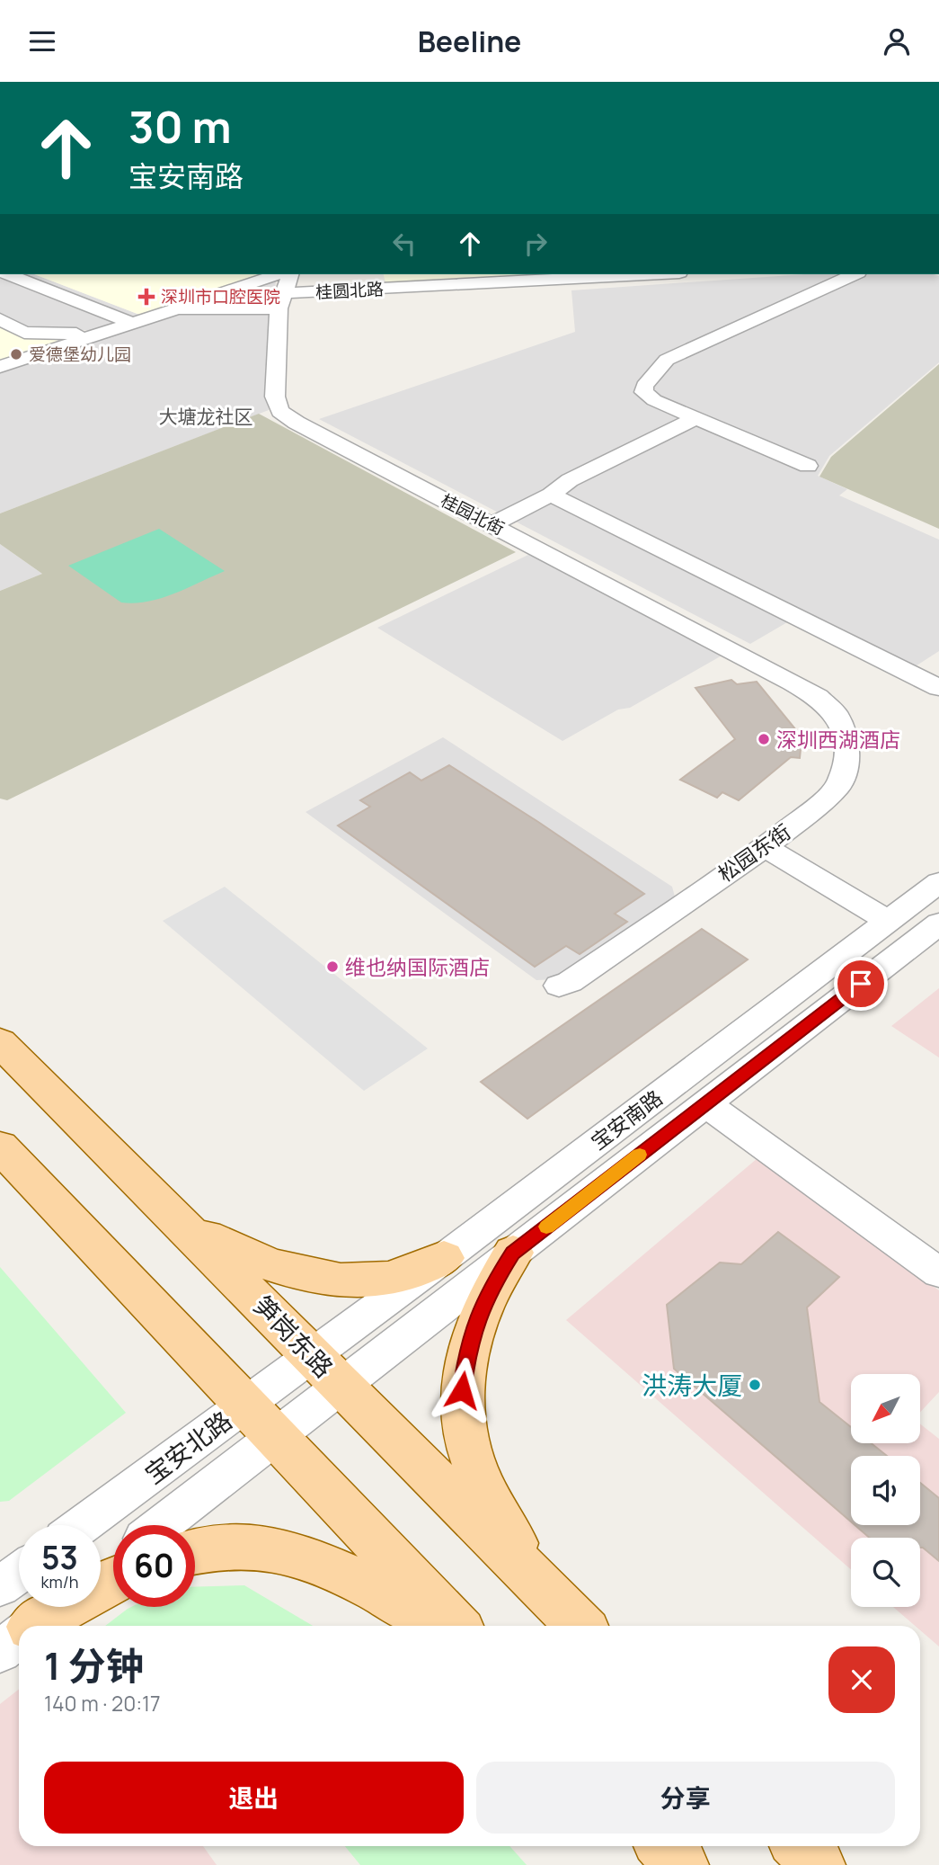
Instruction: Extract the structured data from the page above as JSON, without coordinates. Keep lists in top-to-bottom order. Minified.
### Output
{"streets":{"main road":["笋岗东路"],"street":["桂圆北路","桂园北街","松园东街","宝安南路","宝安北路"]},"crossings":[["桂圆北路","桂园北街"],["桂园北街","松园东街"],["宝安南路","笋岗东路"],["宝安南路","宝安北路"],["笋岗东路","宝安北路"]],"districts":["大塘龙社区"],"places":{"health":["深圳市口腔医院"],"other":["爱德堡幼儿园","深圳西湖酒店","维也纳国际酒店","洪涛大厦"]},"north":"bottom left","page":{"header":"Beeline","turn":["30 m","宝安南路"],"speed":"53 km/h","limit":"60","heading":["1 分钟","140 m · 20:17"],"buttons":["退出","分享"]}}
